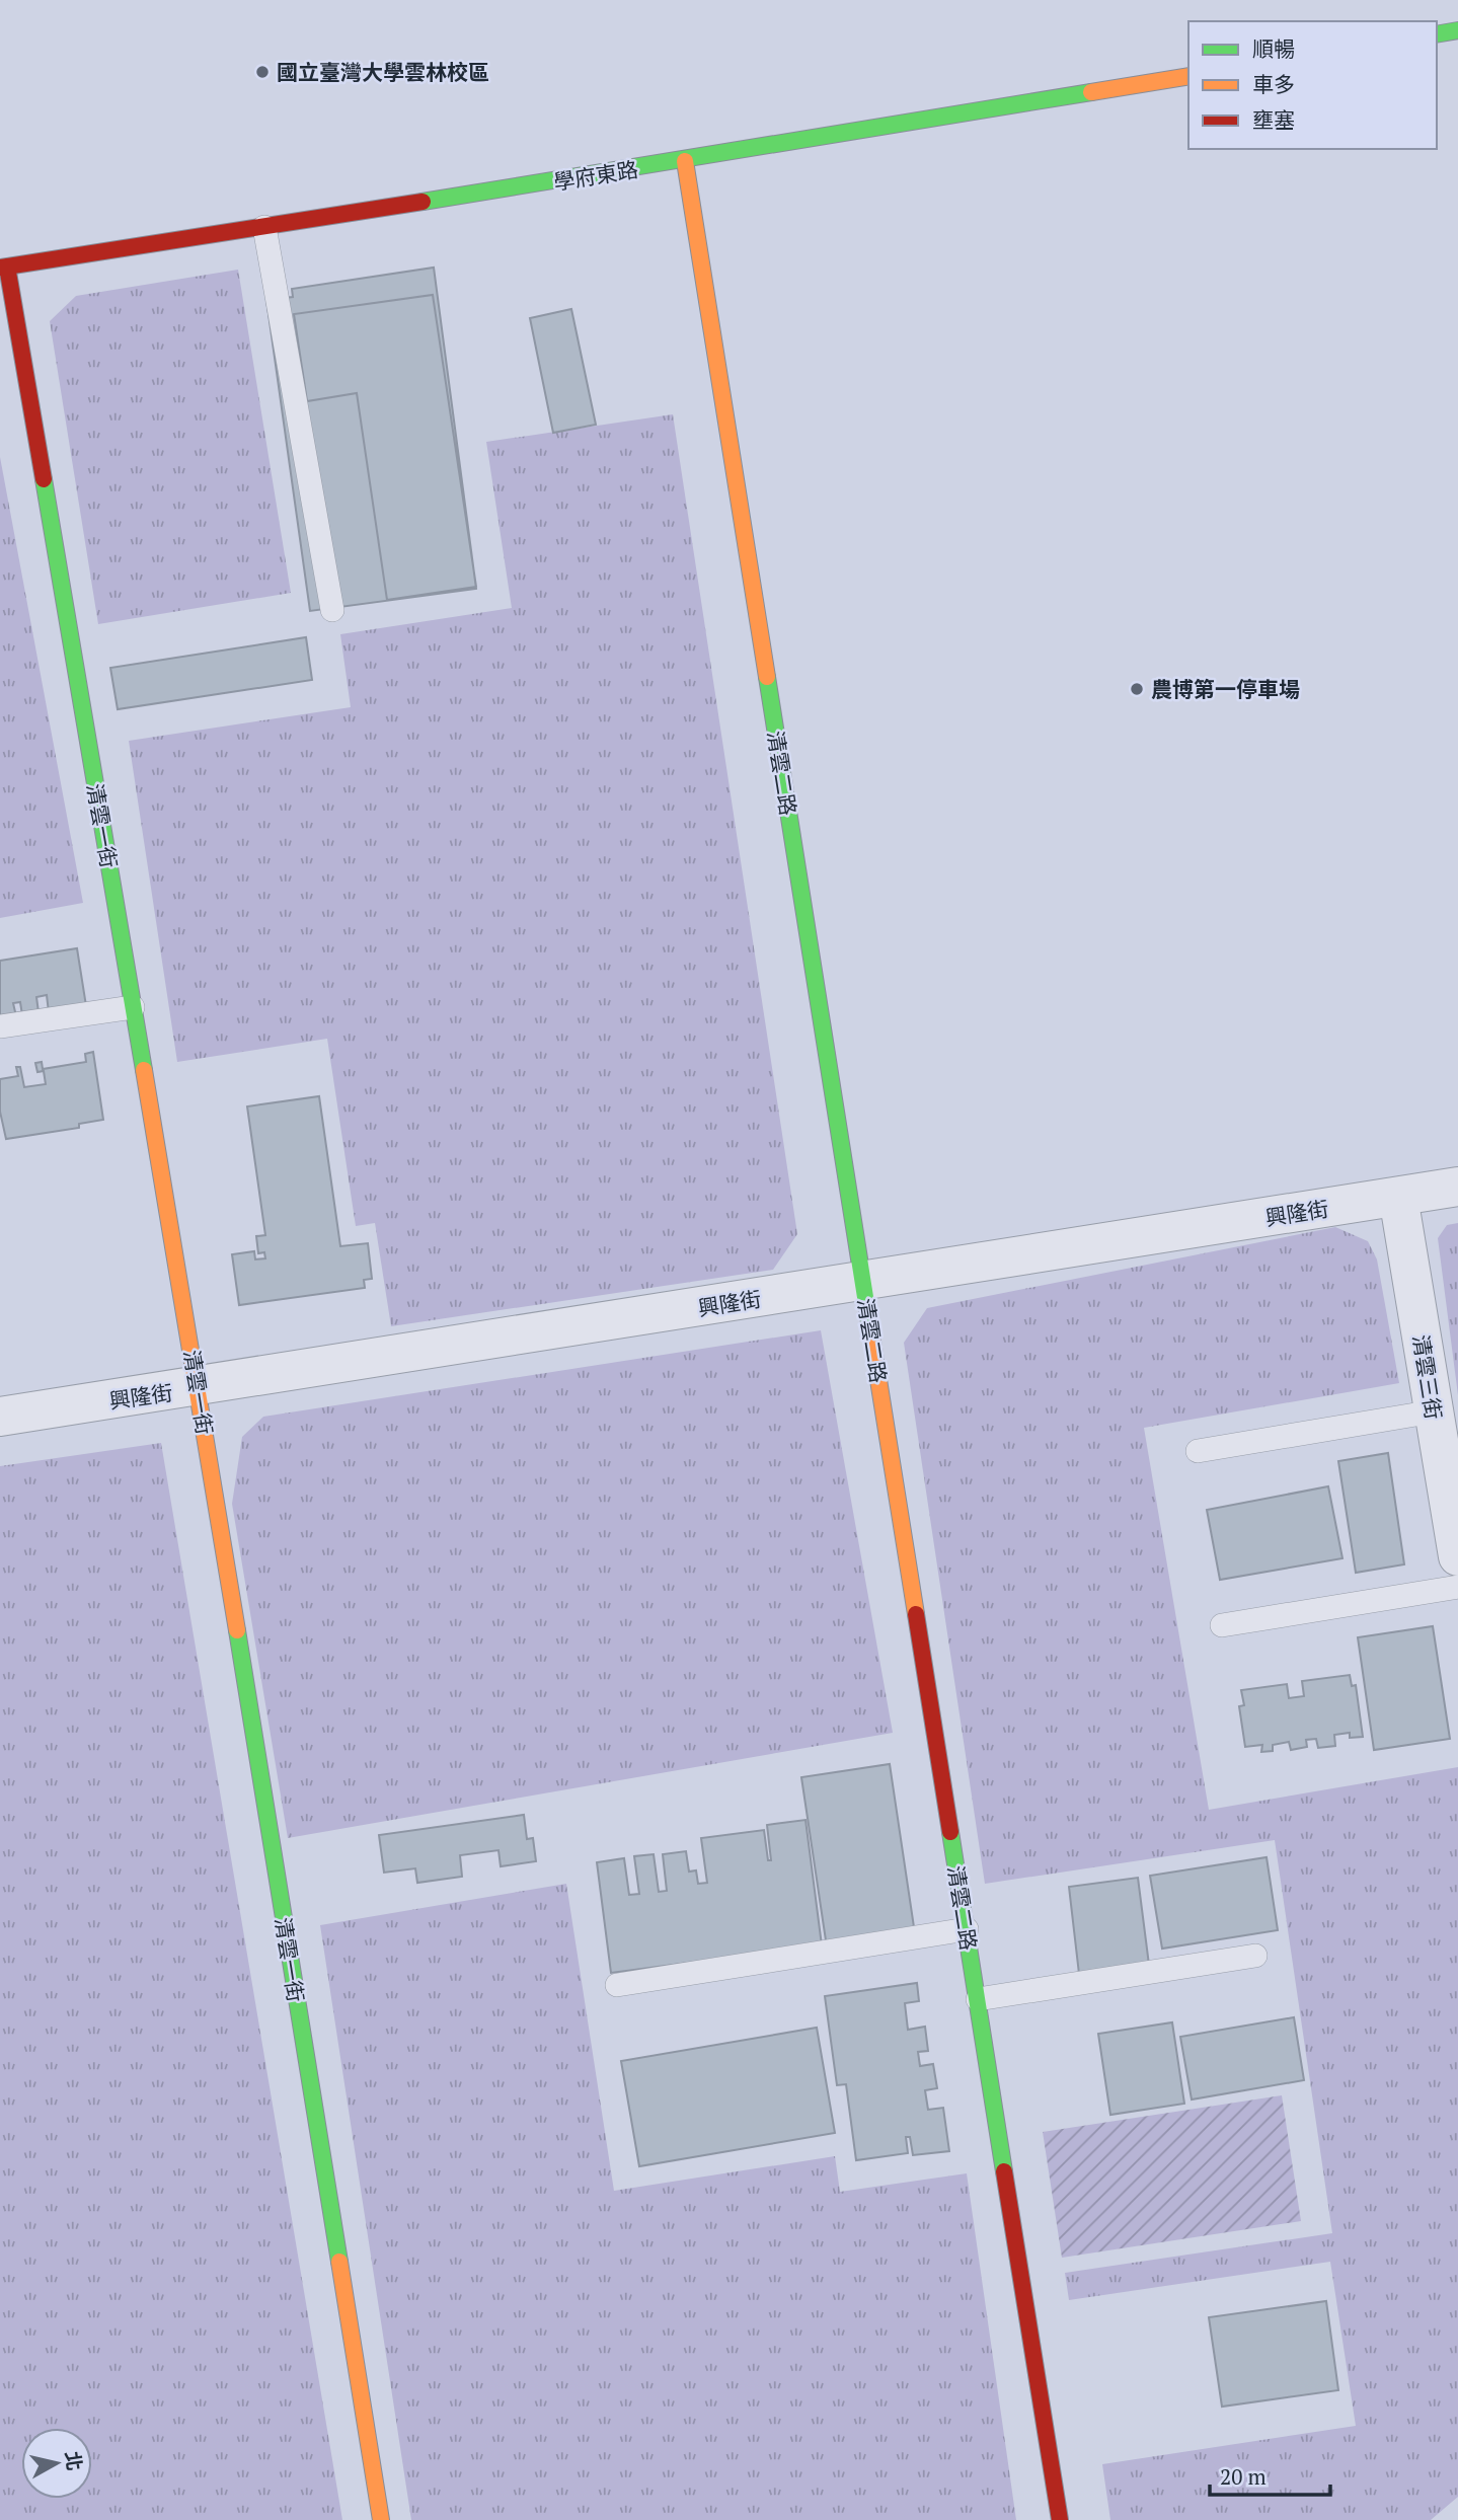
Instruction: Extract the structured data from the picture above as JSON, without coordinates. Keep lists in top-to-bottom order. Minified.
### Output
{"streets":{"street":["學府東路","清雲二路","清雲一街","興隆街","清雲三街"]},"crossings":[["學府東路","清雲二路"],["學府東路","清雲一街"],["清雲二路","興隆街"],["清雲一街","興隆街"],["興隆街","清雲三街"]],"places":["國立臺灣大學雲林校區","農博第一停車場"],"legend":["順暢","車多","壅塞"],"scale_bar":"20 m","north":"right"}
